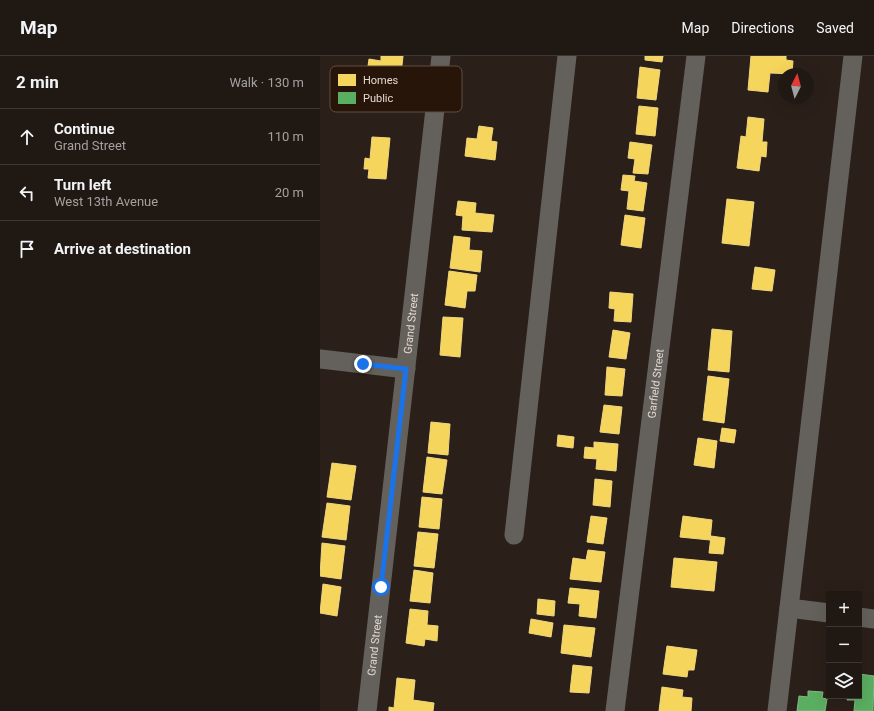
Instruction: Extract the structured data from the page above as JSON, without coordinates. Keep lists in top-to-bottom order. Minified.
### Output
{"streets":{"street":["Grand Street","Garfield Street"]},"legend":["Homes","Public"],"north":"top","page":{"header":"Map","nav":["Map","Directions","Saved"],"heading":["2 min","Walk · 130 m"],"list":[["Continue","Grand Street","110 m"],["Turn left","West 13th Avenue","20 m"],"Arrive at destination"],"map_buttons":["+","−"]}}
